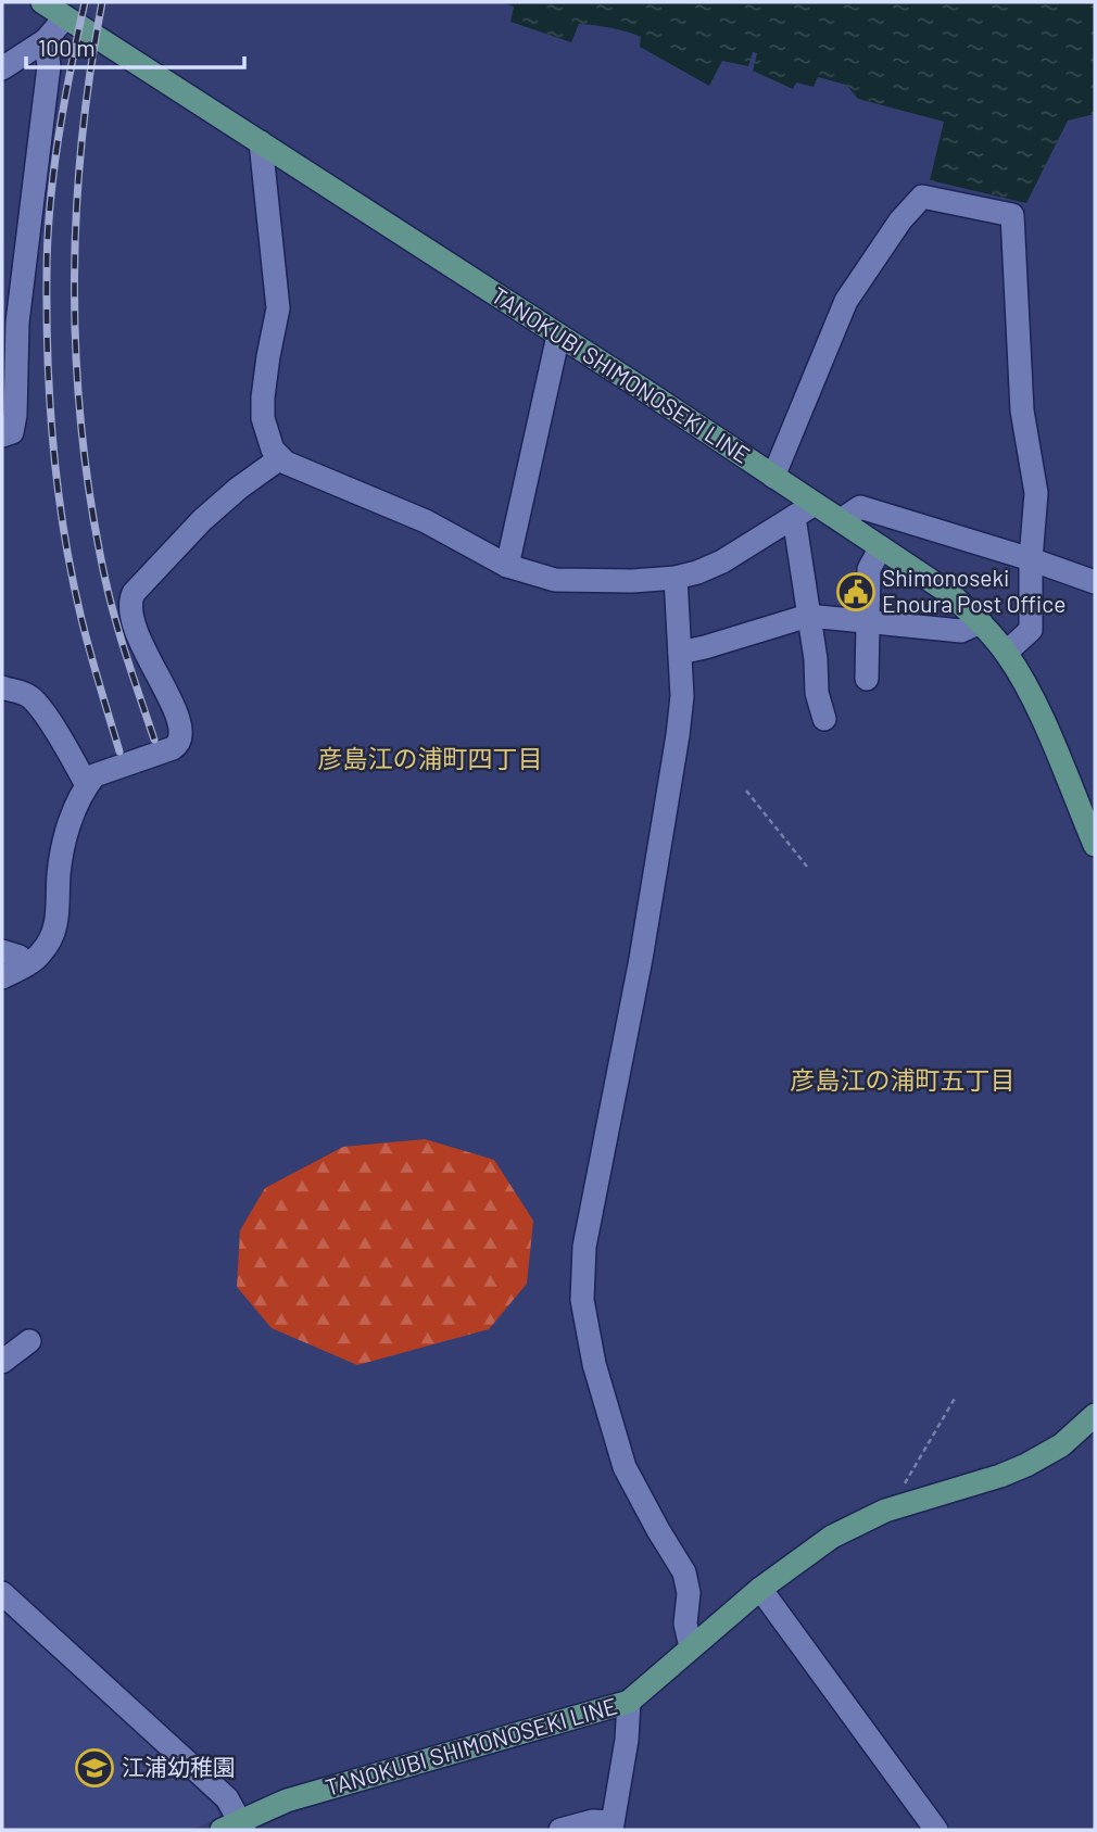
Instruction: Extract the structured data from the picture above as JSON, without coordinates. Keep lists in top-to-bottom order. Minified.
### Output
{"streets":{"main road":["TANOKUBI SHIMONOSEKI LINE"]},"districts":["彦島江の浦町四丁目","彦島江の浦町五丁目"],"places":{"public building":["Shimonoseki Enoura Post Office"],"school or university":["江浦幼稚園"]},"scale_bar":"100 m"}
